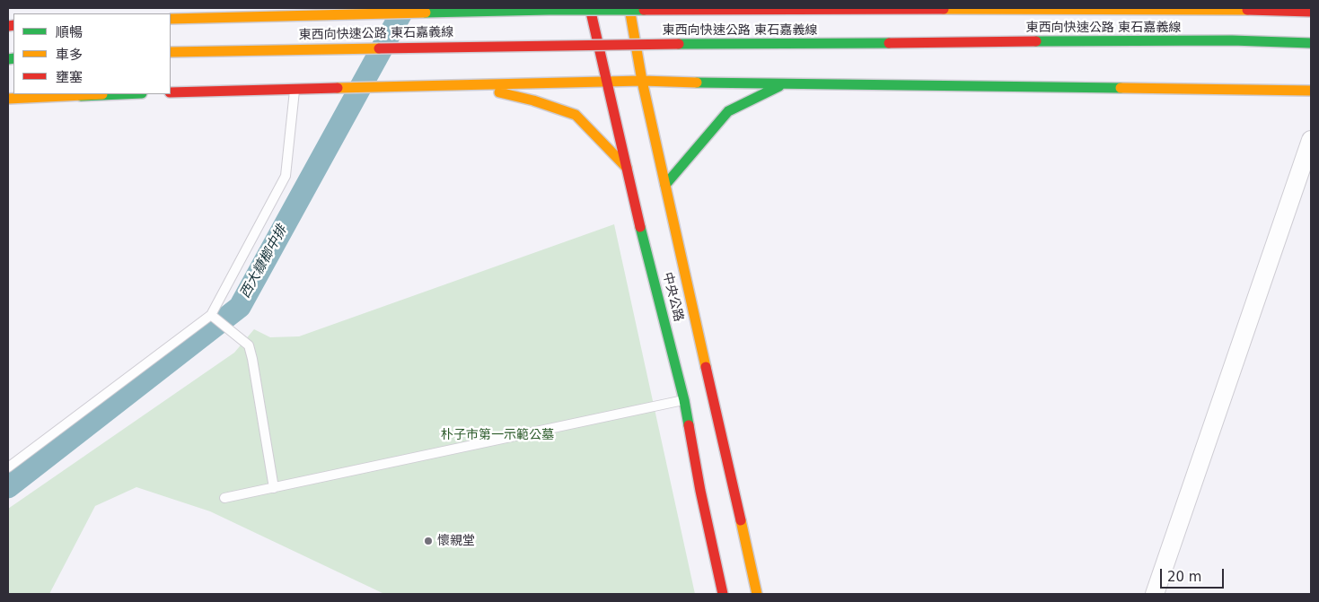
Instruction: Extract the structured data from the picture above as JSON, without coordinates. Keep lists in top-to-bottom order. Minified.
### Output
{"streets":{"main road":["東西向快速公路 東石嘉義線","中央公路"]},"water":["西大糠榔中排"],"parks":["朴子市第一示範公墓"],"places":["懷親堂"],"legend":["順暢","車多","壅塞"],"scale_bar":"20 m"}
